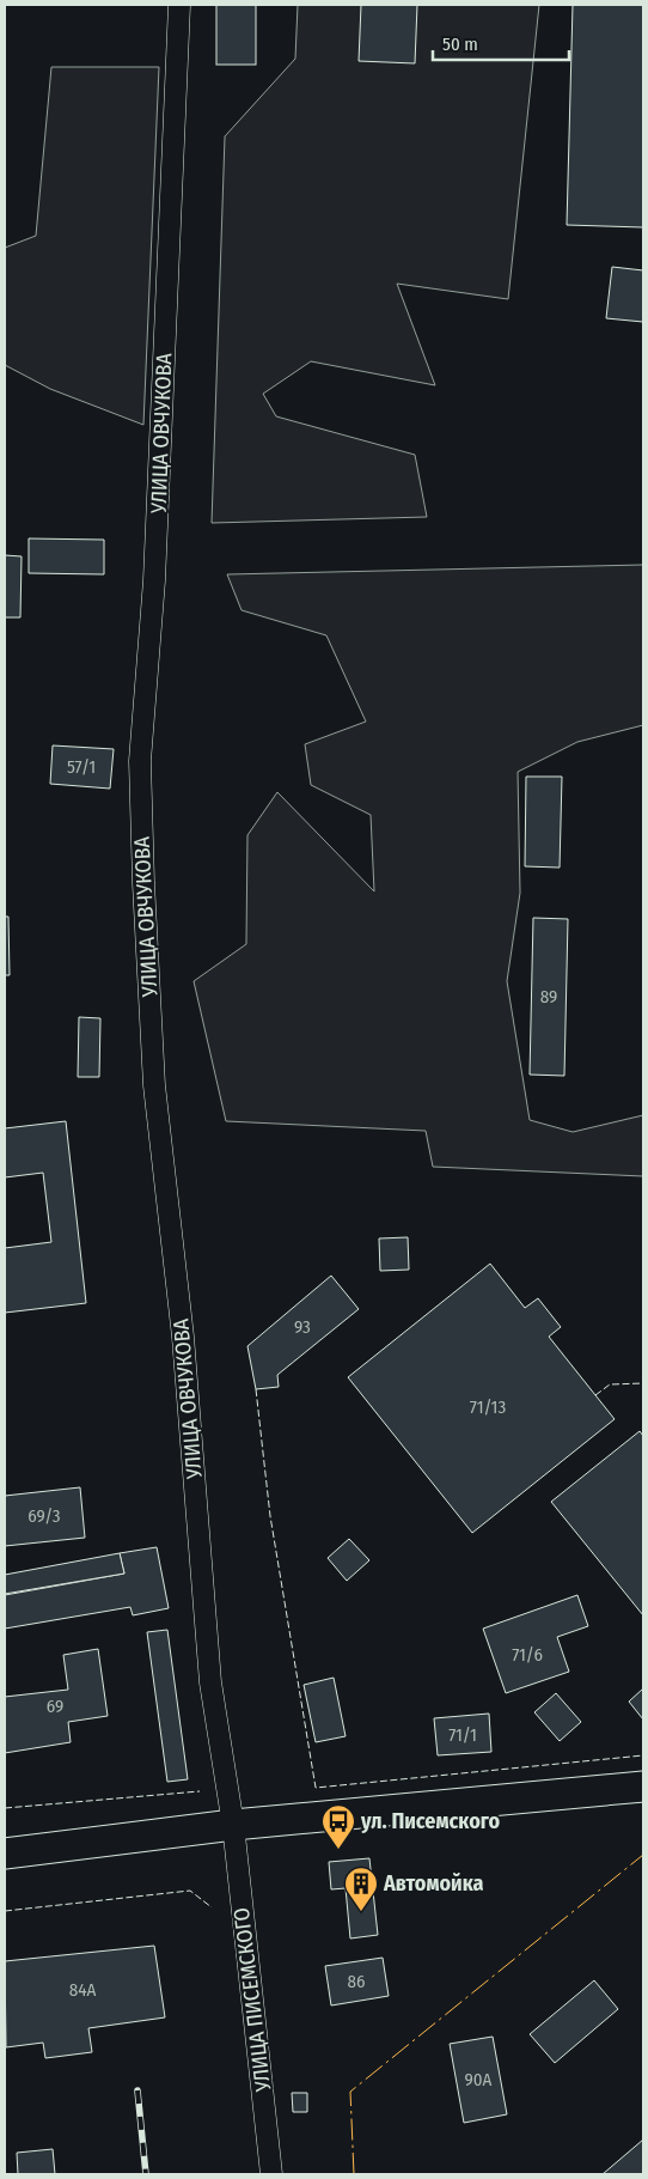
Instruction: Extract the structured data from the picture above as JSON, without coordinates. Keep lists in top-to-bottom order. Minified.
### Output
{"streets":{"street":["УЛИЦА ОВЧУКОВА","УЛИЦА ПИСЕМСКОГО"]},"crossings":[["УЛИЦА ОВЧУКОВА","УЛИЦА ПИСЕМСКОГО"]],"places":{"bus stop":["ул. Писемского"],"building":["Автомойка"]},"house_numbers":["57/1","89","93","71/13","69/3","71/6","69","71/1","86","84А","90А"],"scale_bar":"50 m"}
